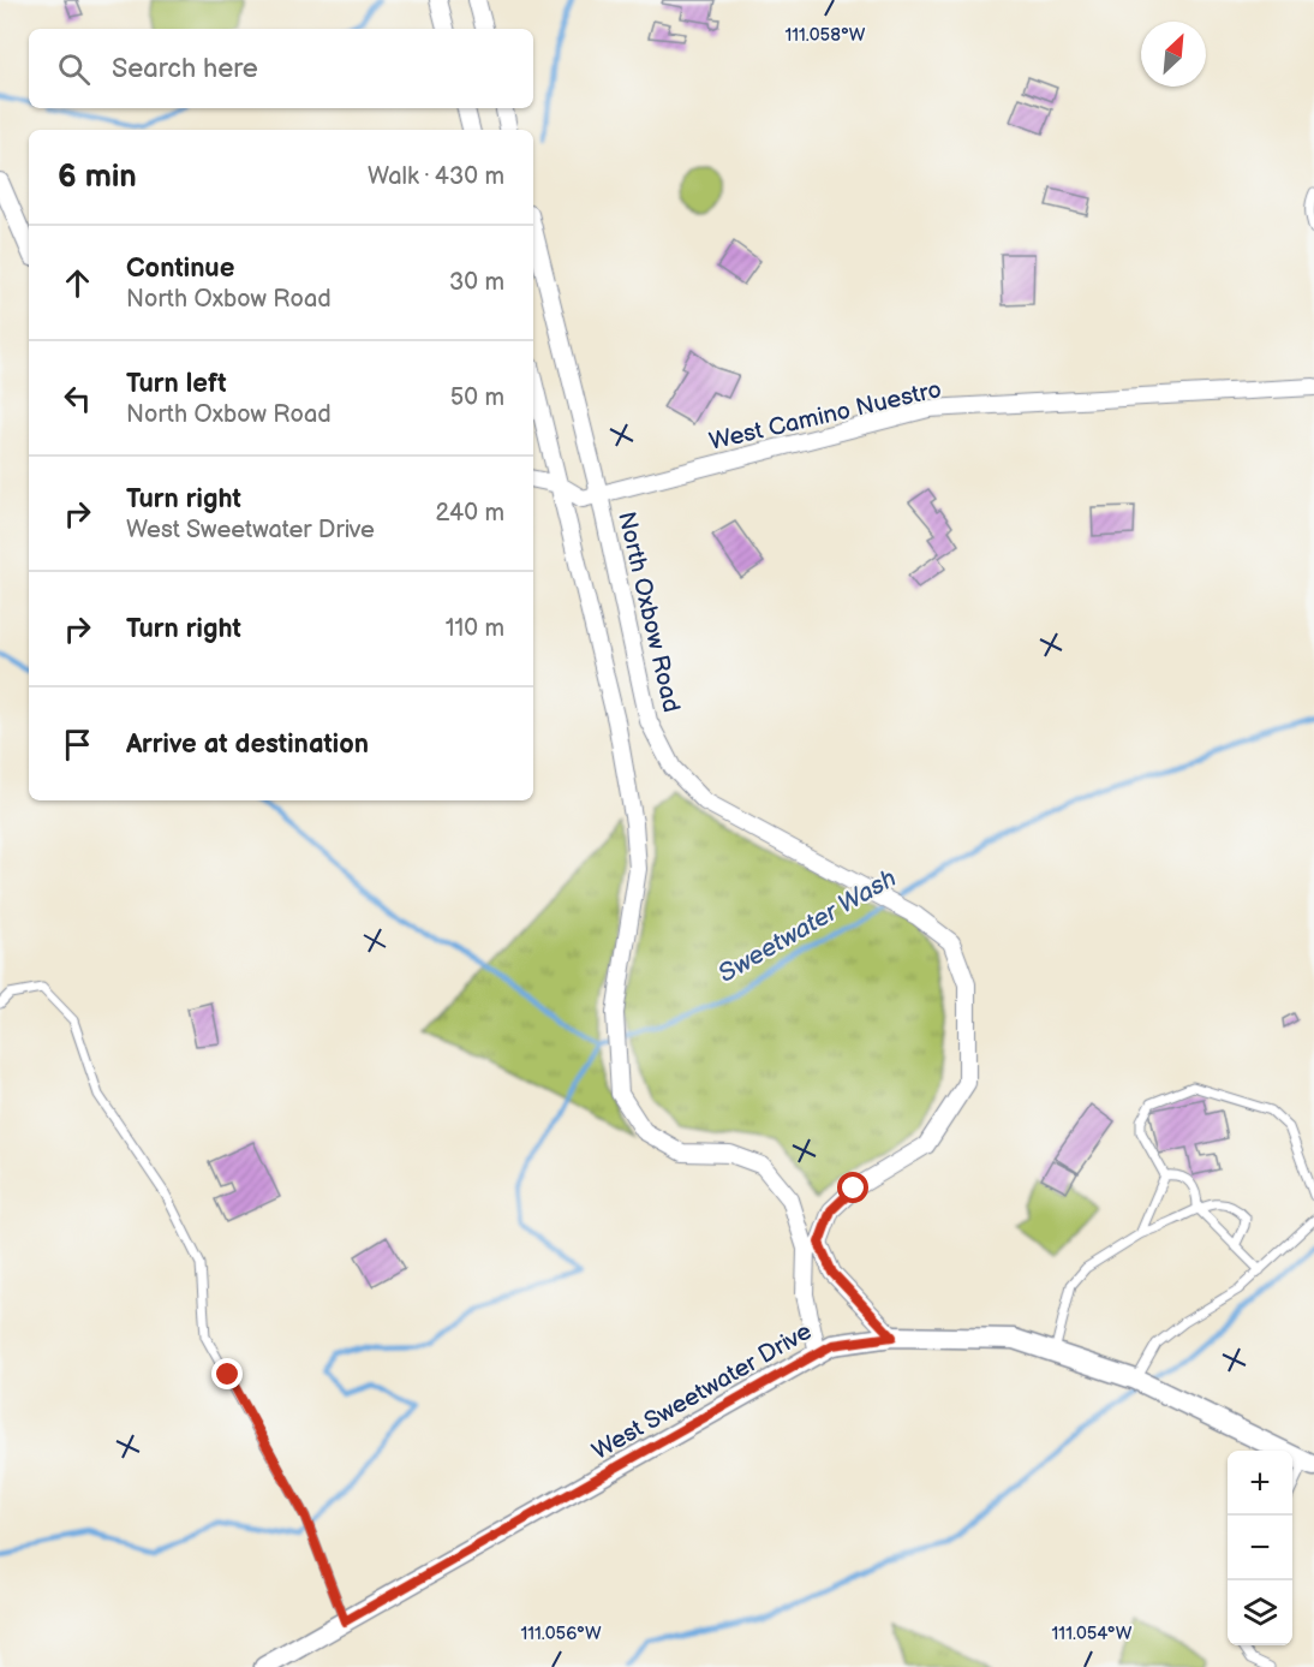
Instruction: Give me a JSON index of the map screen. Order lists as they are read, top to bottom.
{
  "streets": {
    "street": ["West Camino Nuestro", "North Oxbow Road", "West Sweetwater Drive"]
  },
  "crossings": [
    ["West Camino Nuestro", "North Oxbow Road"],
    ["North Oxbow Road", "West Sweetwater Drive"]
  ],
  "water": ["Sweetwater Wash"],
  "north": "top right",
  "page": {
    "search": "Search here",
    "heading": ["6 min", "Walk · 430 m"],
    "list": [
      ["Continue", "North Oxbow Road", "30 m"],
      ["Turn left", "North Oxbow Road", "50 m"],
      ["Turn right", "West Sweetwater Drive", "240 m"],
      ["Turn right", "110 m"],
      "Arrive at destination"
    ],
    "map_buttons": ["+", "−"]
  },
  "coordinates": ["111.058°W", "111.056°W", "111.054°W"]
}
